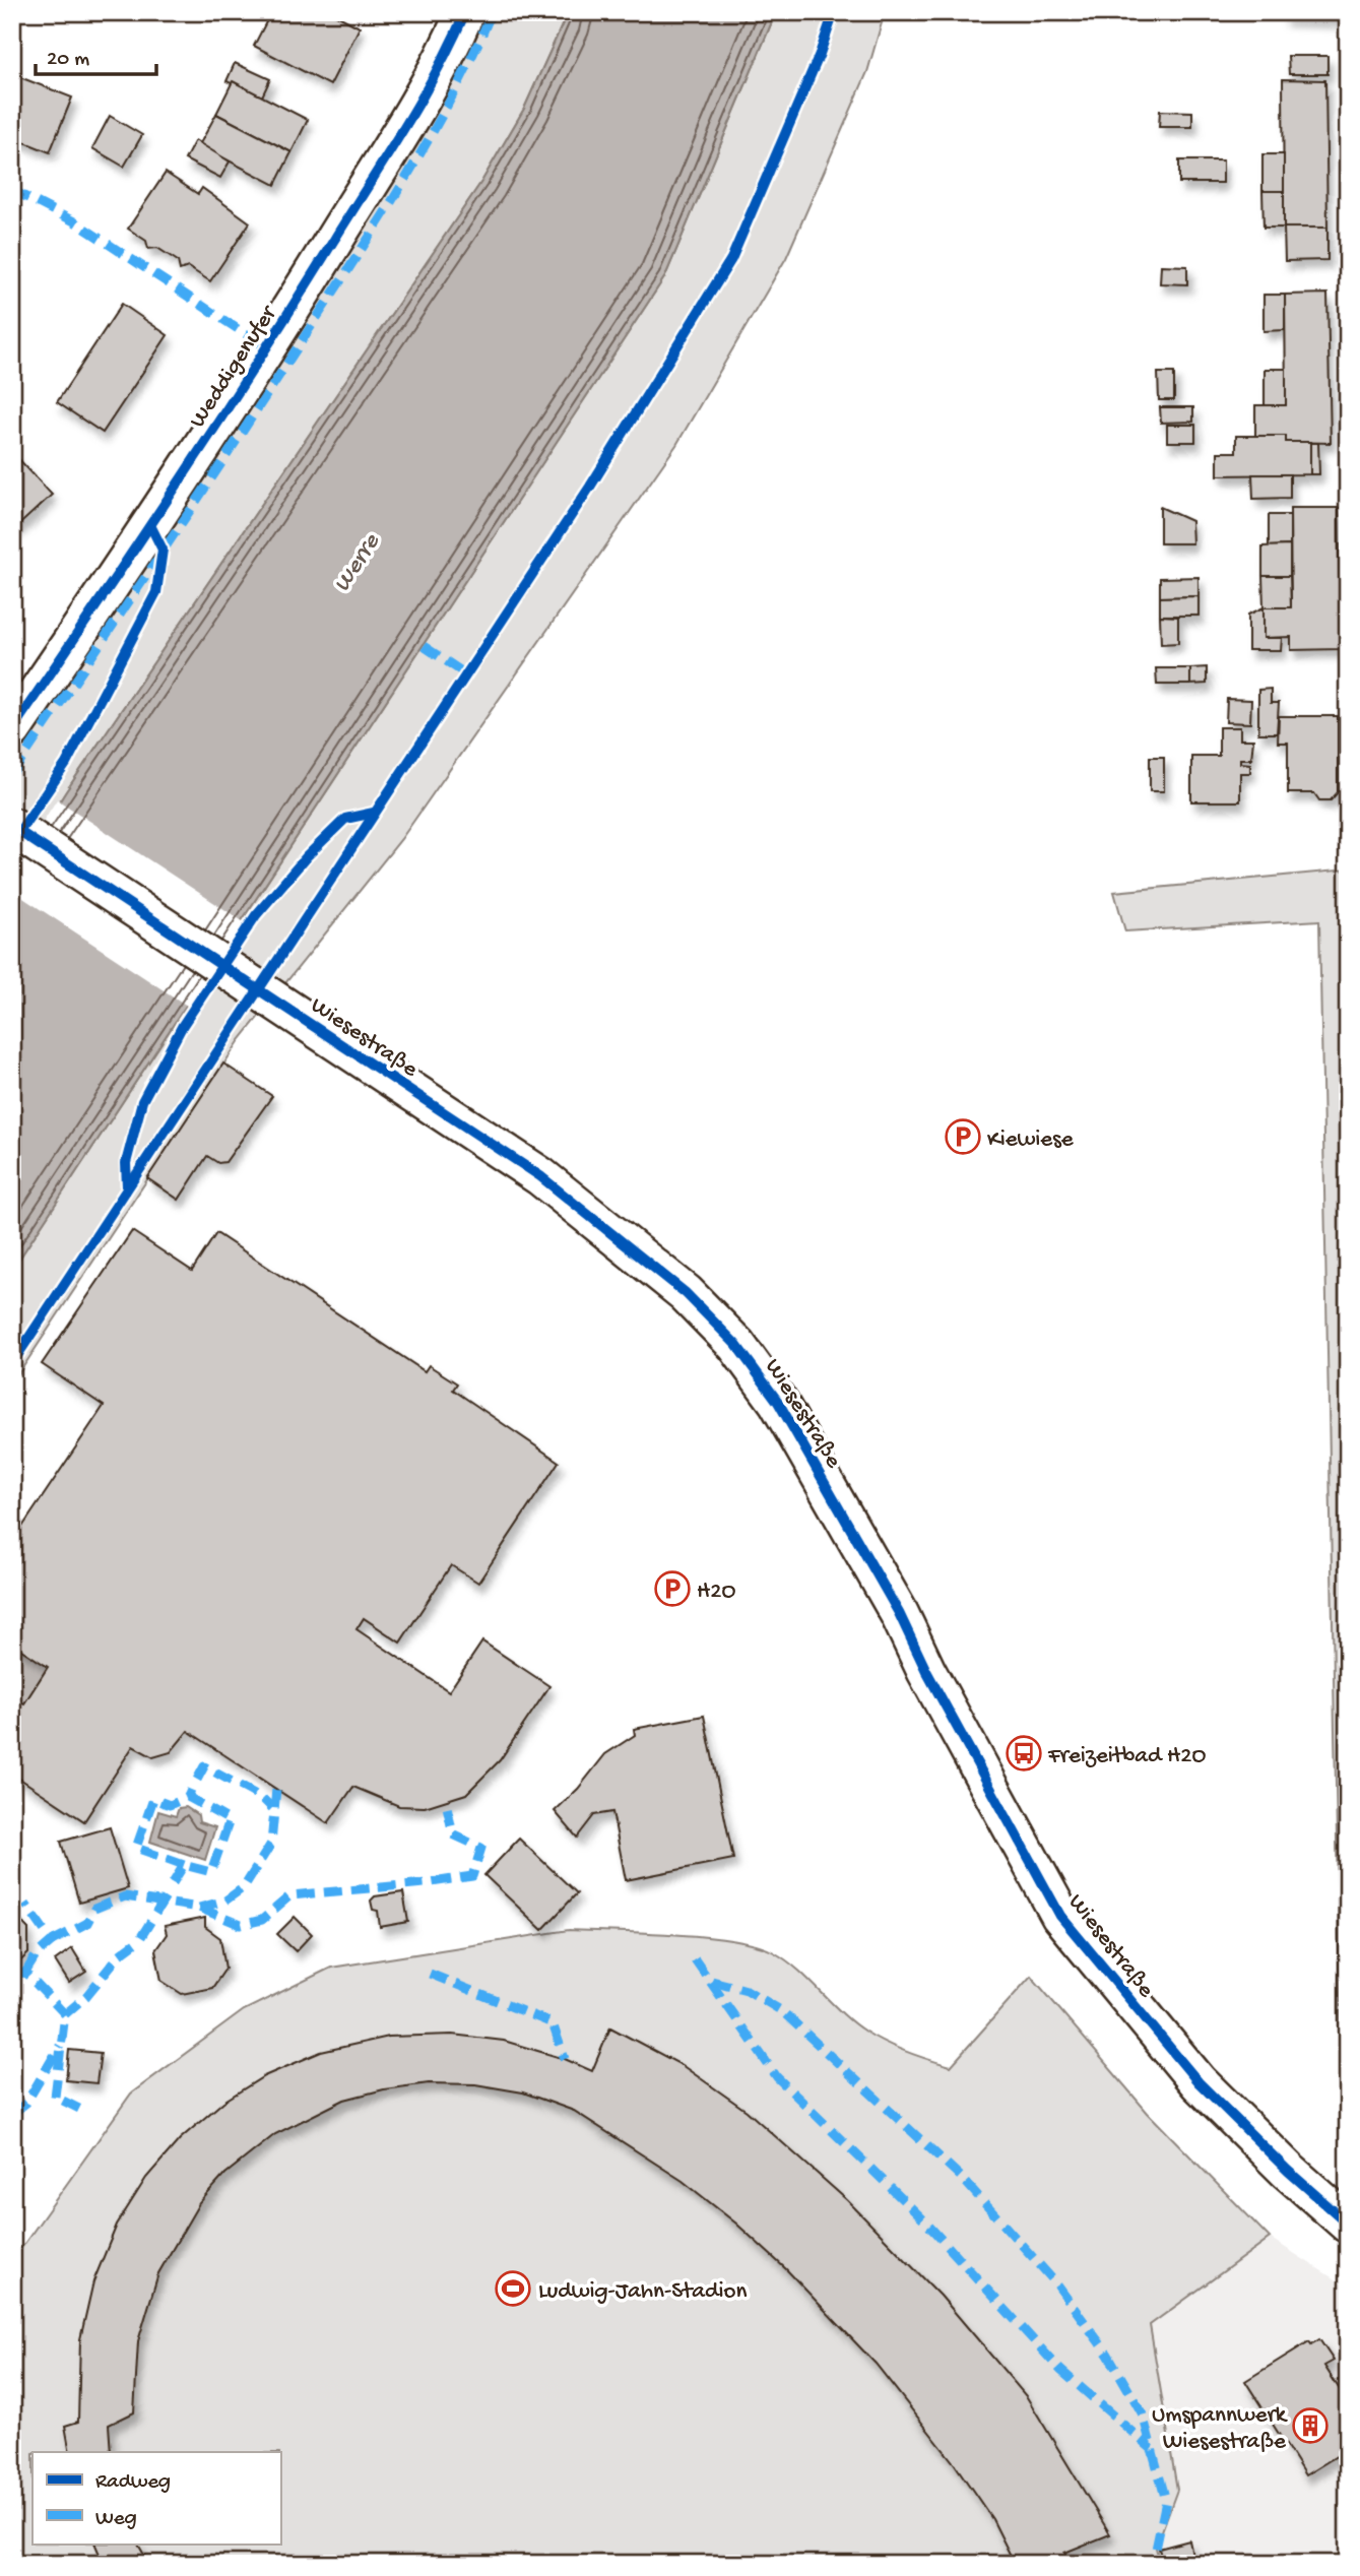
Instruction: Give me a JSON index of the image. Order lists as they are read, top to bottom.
{
  "streets": {
    "street": ["Weddigenufer", "Wiesestraße"]
  },
  "water": ["Werre"],
  "places": {
    "parking": ["Kiewiese", "H2O"],
    "bus stop": ["Freizeitbad H2O"],
    "sports": ["Ludwig-Jahn-Stadion"],
    "building": ["Umspannwerk Wiesestraße"]
  },
  "legend": ["Radweg", "Weg"],
  "scale_bar": "20 m"
}
